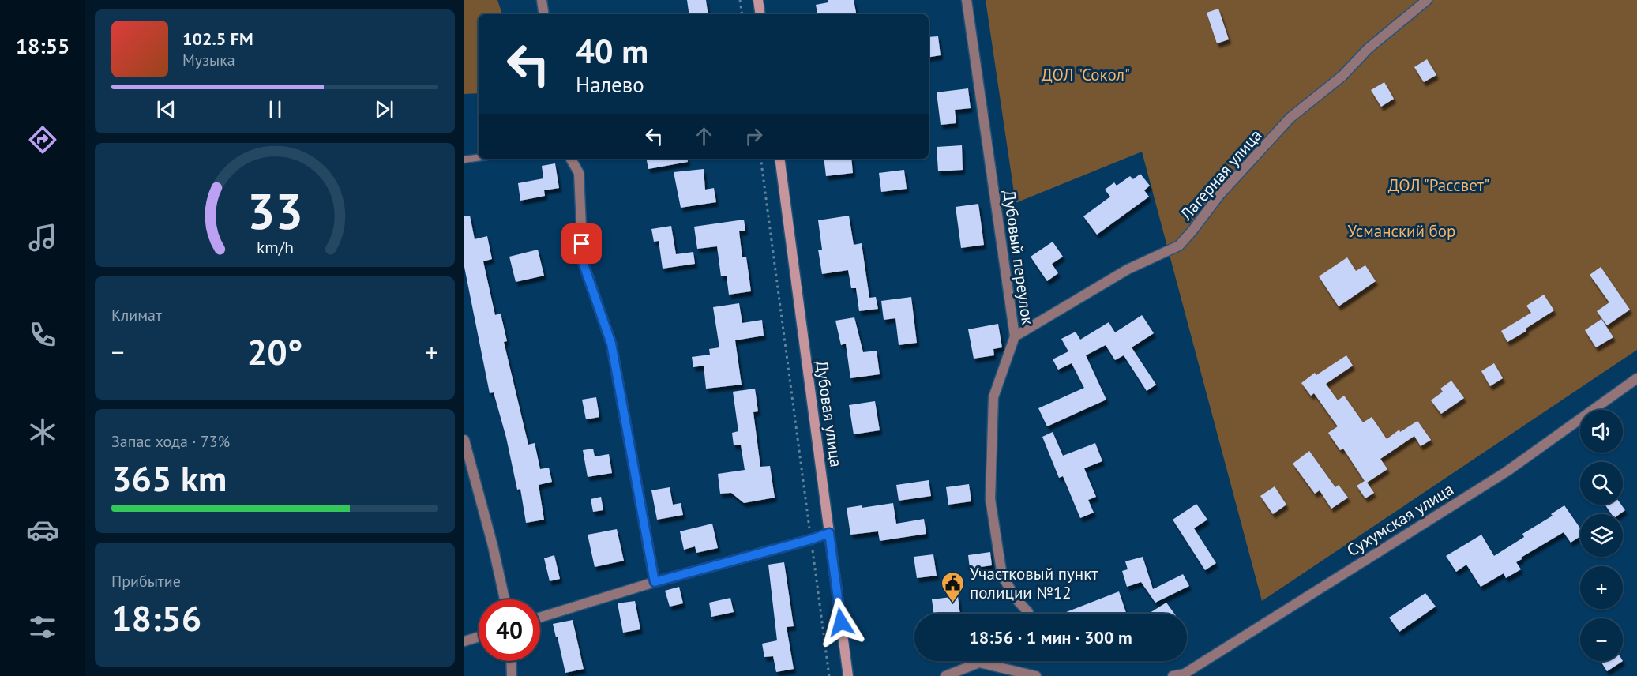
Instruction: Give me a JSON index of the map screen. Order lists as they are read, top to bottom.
{
  "streets": {
    "street": [
      "Лагерная улица",
      "Дубовый переулок",
      "Дубовая улица",
      "Сухумская улица"
    ]
  },
  "crossings": [
    ["Лагерная улица", "Дубовый переулок"]
  ],
  "parks": ["ДОЛ \"Сокол\"", "ДОЛ \"Рассвет\"", "Усманский бор"],
  "places": {
    "public building": ["Участковый пункт полиции №12"]
  },
  "page": {
    "tabs": "18:55",
    "turn": ["40 m", "Налево"],
    "song": ["102.5 FM", "Музыка"],
    "tile": [
      "Климат",
      ["Запас хода · 73%", "365 km"],
      ["Прибытие", "18:56"]
    ],
    "heat": ["−", "20°", "+"],
    "map_buttons": ["+", "−"],
    "limit": "40",
    "trip": "18:56 · 1 мин · 300 m",
    "gauge": ["33", "km/h"]
  }
}
